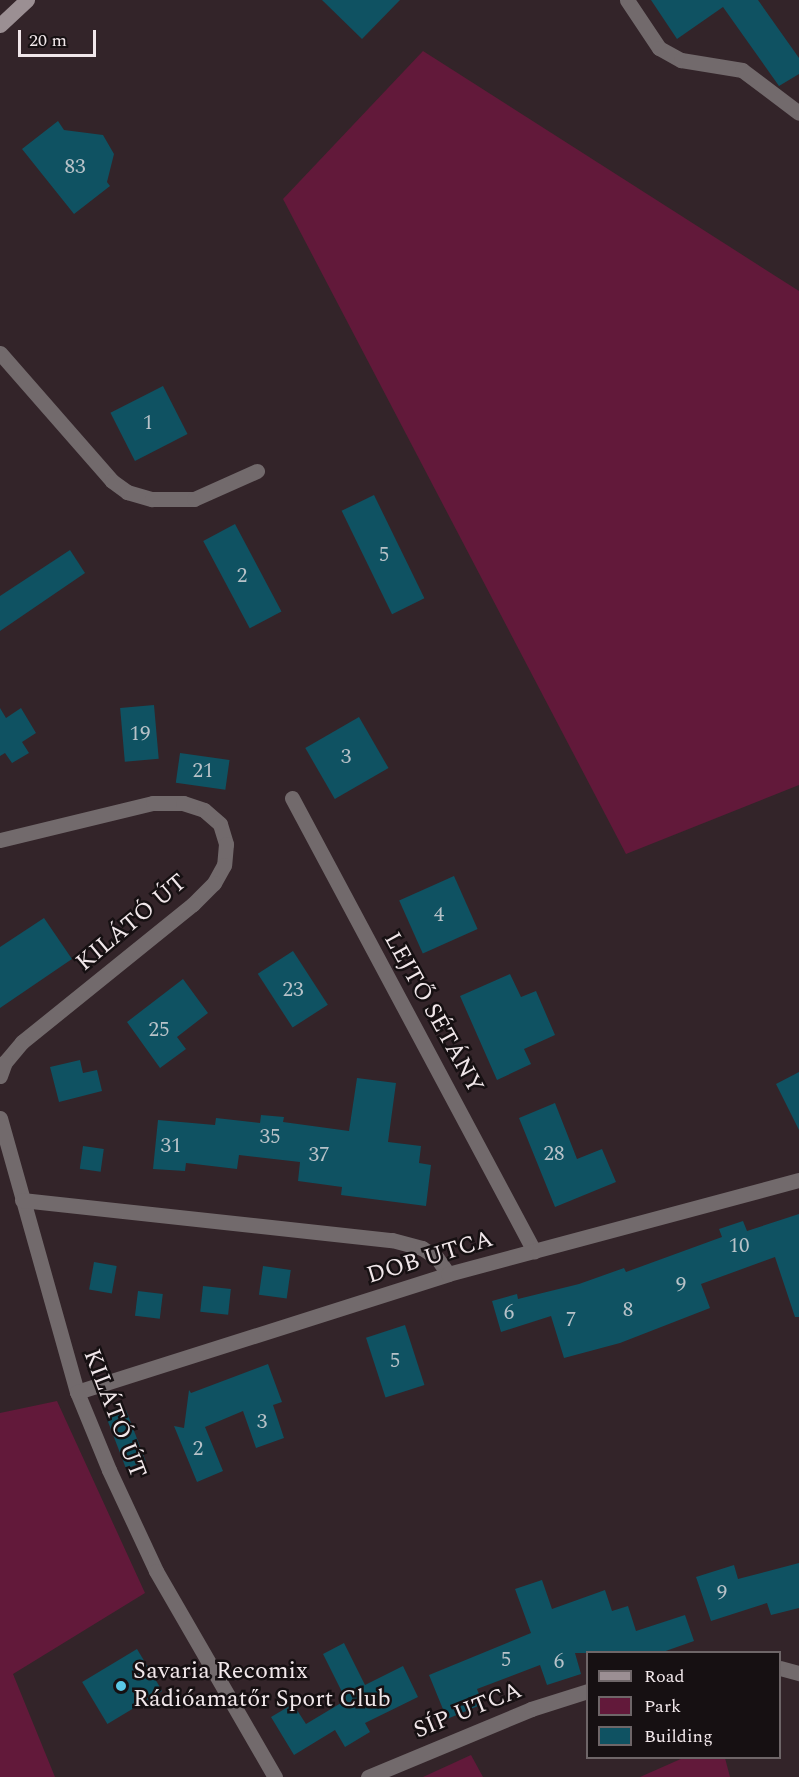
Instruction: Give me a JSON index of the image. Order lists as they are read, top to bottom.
{
  "streets": {
    "street": [
      "KILÁTÓ ÚT",
      "LEJTŐ SÉTÁNY",
      "DOB UTCA",
      "SÍP UTCA"
    ]
  },
  "crossings": [
    ["KILÁTÓ ÚT", "DOB UTCA"],
    ["LEJTŐ SÉTÁNY", "DOB UTCA"]
  ],
  "places": ["Savaria Recomix Rádióamatőr Sport Club"],
  "house_numbers": [
    "83",
    "1",
    "5",
    "2",
    "19",
    "3",
    "21",
    "4",
    "23",
    "25",
    "35",
    "31",
    "28",
    "37",
    "10",
    "9",
    "8",
    "6",
    "7",
    "5",
    "3",
    "2",
    "9",
    "5",
    "6"
  ],
  "legend": ["Road", "Park", "Building"],
  "scale_bar": "20 m"
}
